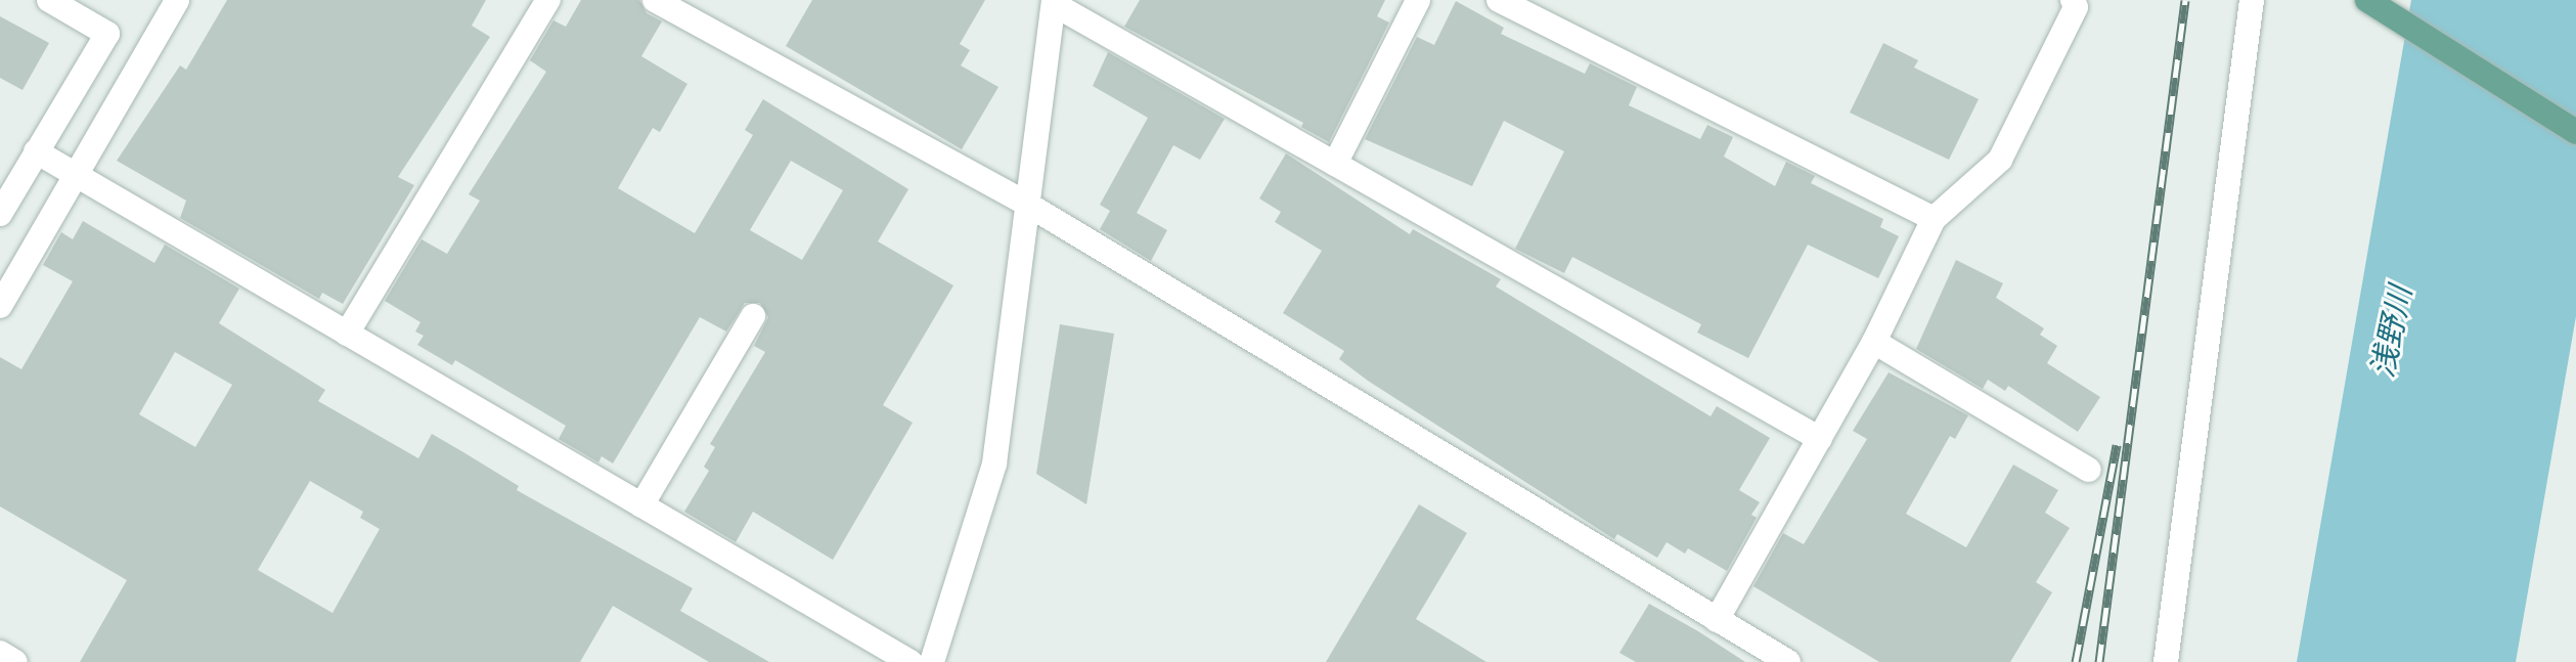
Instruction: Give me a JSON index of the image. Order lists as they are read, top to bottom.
{
  "water": ["浅野川"]
}
